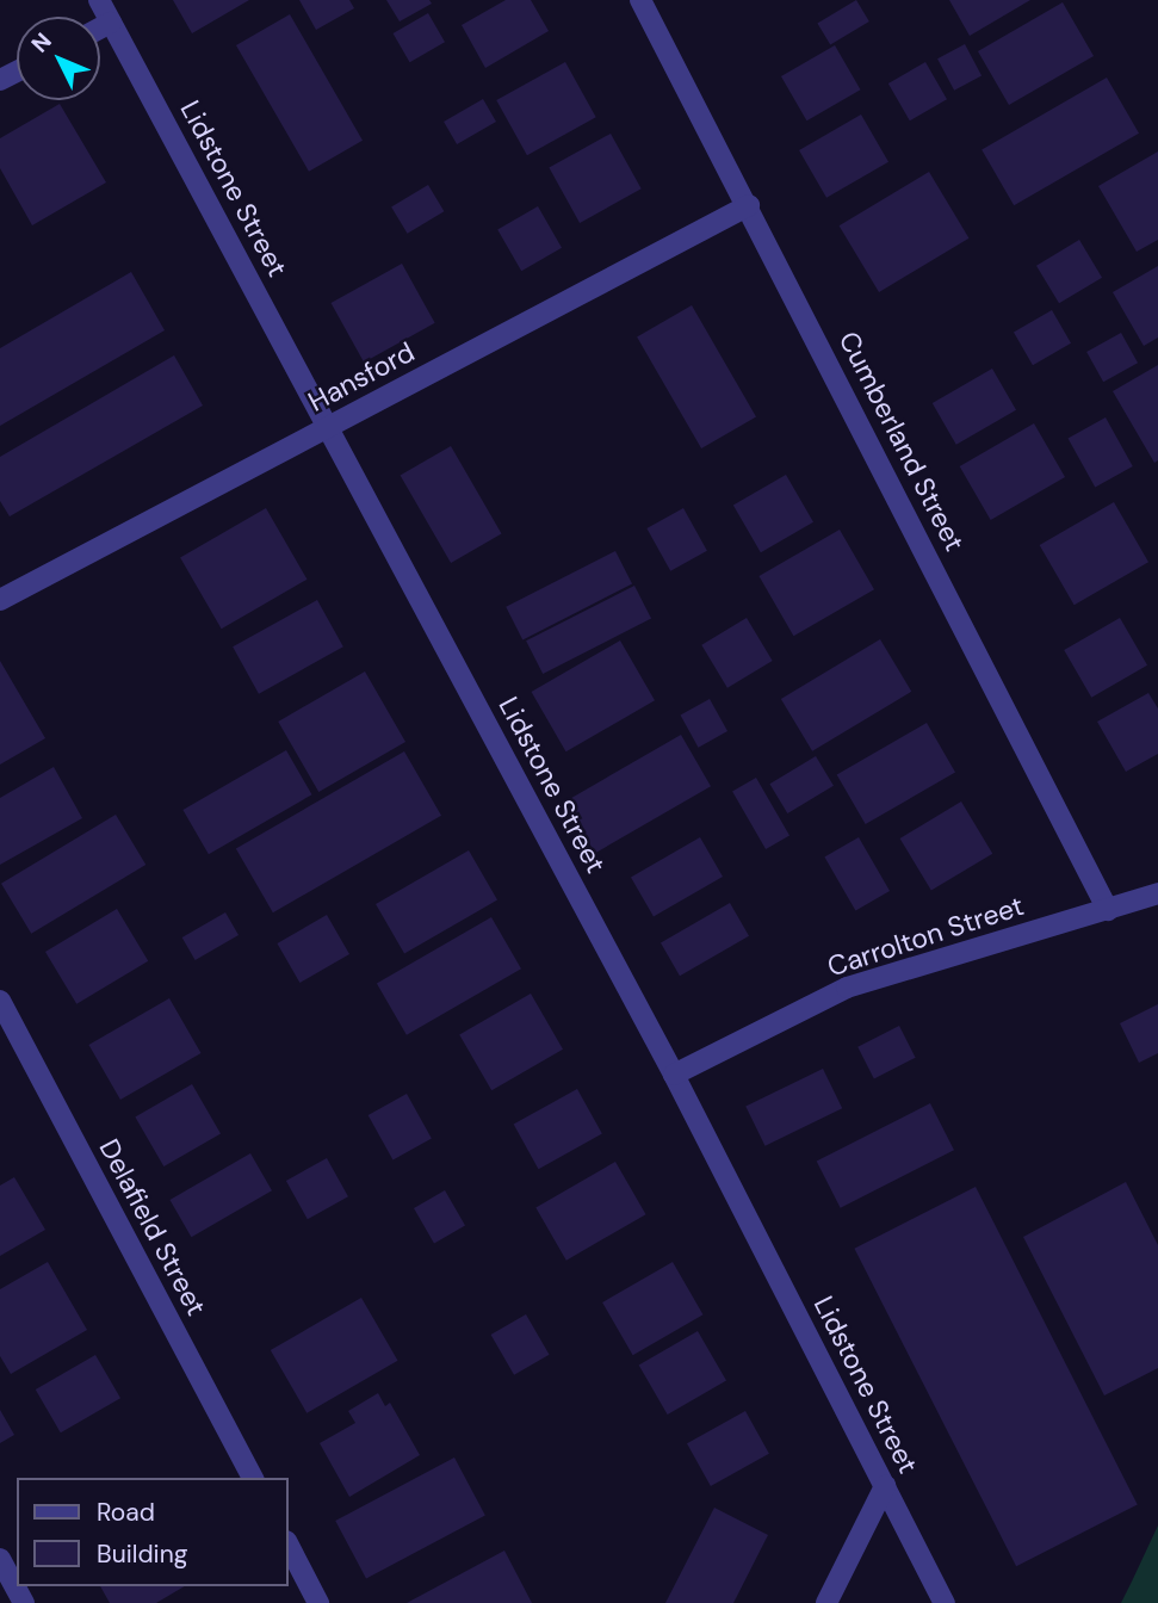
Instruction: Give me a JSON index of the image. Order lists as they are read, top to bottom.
{
  "streets": {
    "street": [
      "Lidstone Street",
      "Hansford",
      "Cumberland Street",
      "Carrolton Street",
      "Delafield Street"
    ]
  },
  "crossings": [
    ["Lidstone Street", "Hansford"],
    ["Lidstone Street", "Carrolton Street"],
    ["Hansford", "Cumberland Street"],
    ["Cumberland Street", "Carrolton Street"]
  ],
  "legend": ["Road", "Building"],
  "north": "top left"
}
